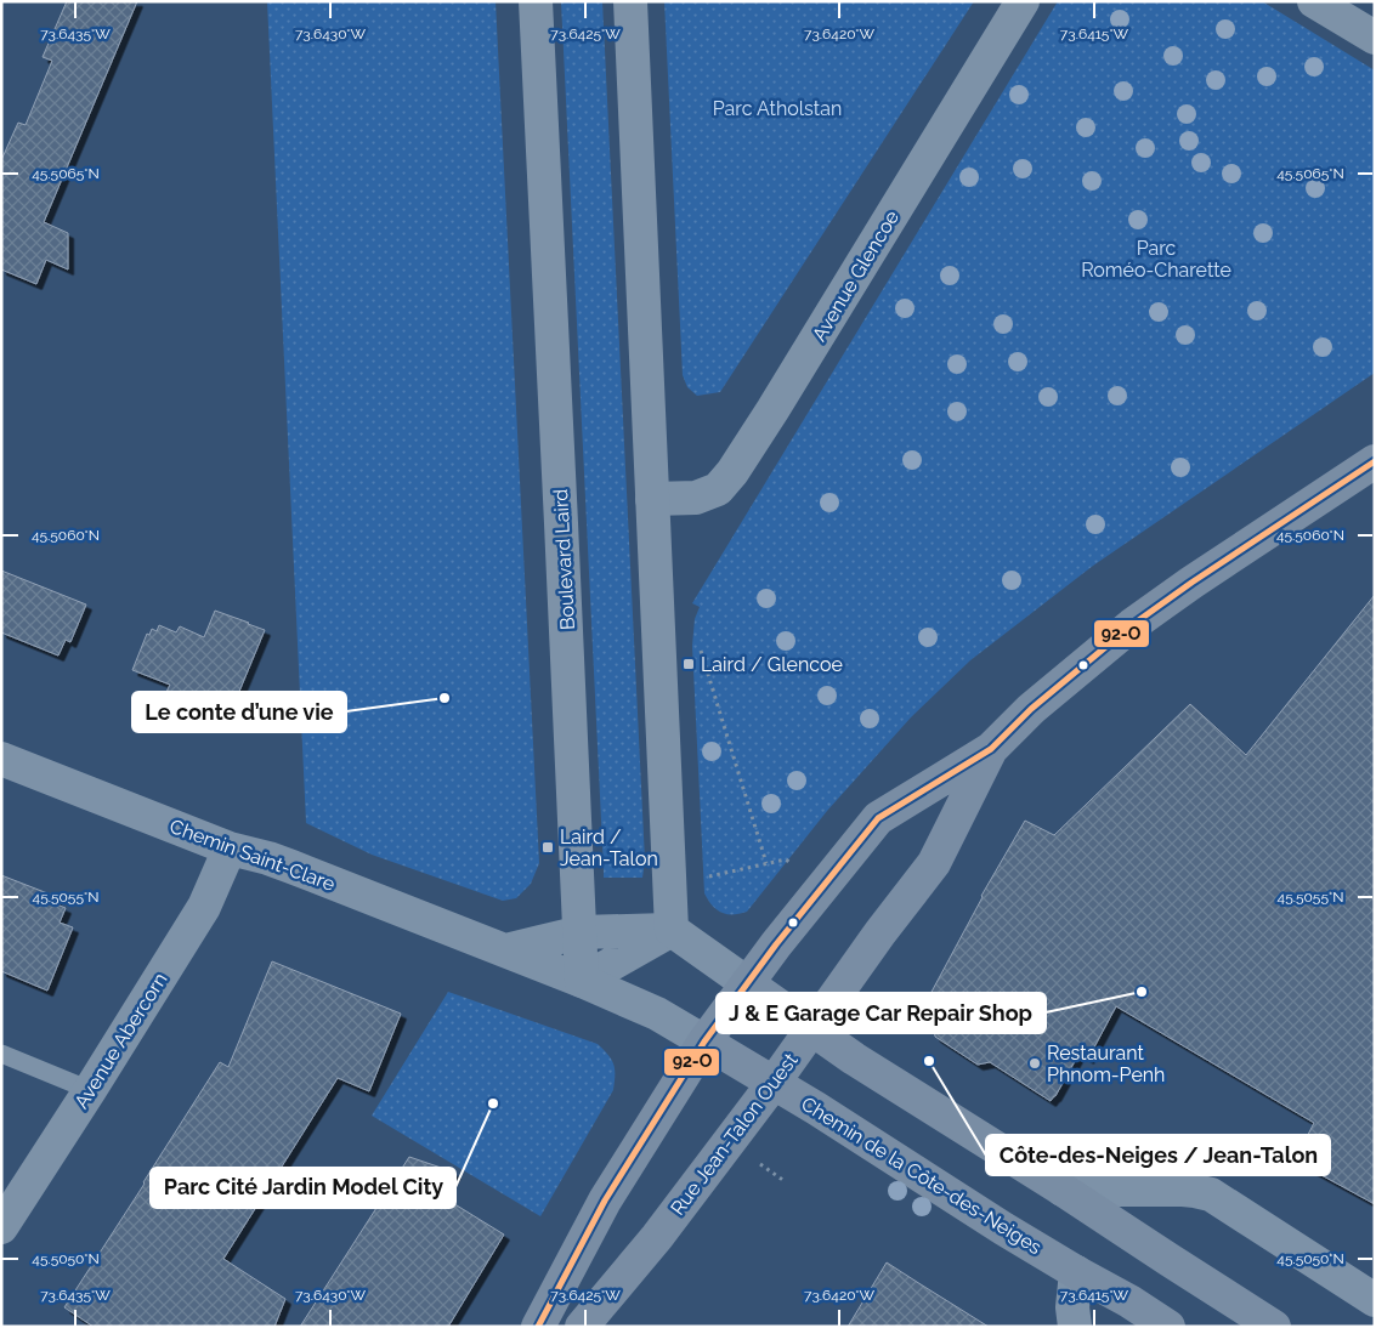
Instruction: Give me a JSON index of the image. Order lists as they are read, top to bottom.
{
  "streets": {
    "main road": ["Rue Jean-Talon Ouest", "Chemin de la Côte-des-Neiges"],
    "street": [
      "Avenue Glencoe",
      "Boulevard Laird",
      "Chemin Saint-Clare",
      "Avenue Abercorn"
    ]
  },
  "crossings": [
    ["Boulevard Laird", "Chemin Saint-Clare"],
    ["Chemin Saint-Clare", "Avenue Abercorn"],
    ["Rue Jean-Talon Ouest", "Chemin de la Côte-des-Neiges"]
  ],
  "parks": ["Parc Atholstan", "Parc Roméo-Charette"],
  "places": {
    "transit": ["Laird / Glencoe", "Laird / Jean-Talon"],
    "other": [
      "Le conte d’une vie",
      "J & E Garage Car Repair Shop",
      "Côte-des-Neiges / Jean-Talon",
      "Restaurant Phnom-Penh",
      "Parc Cité Jardin Model City"
    ]
  },
  "lines": ["transit line 92-O"],
  "coordinates": [
    "73.6435°W",
    "73.6430°W",
    "73.6425°W",
    "73.6420°W",
    "73.6415°W",
    "45.5065°N",
    "45.5060°N",
    "45.5055°N",
    "45.5050°N"
  ]
}
